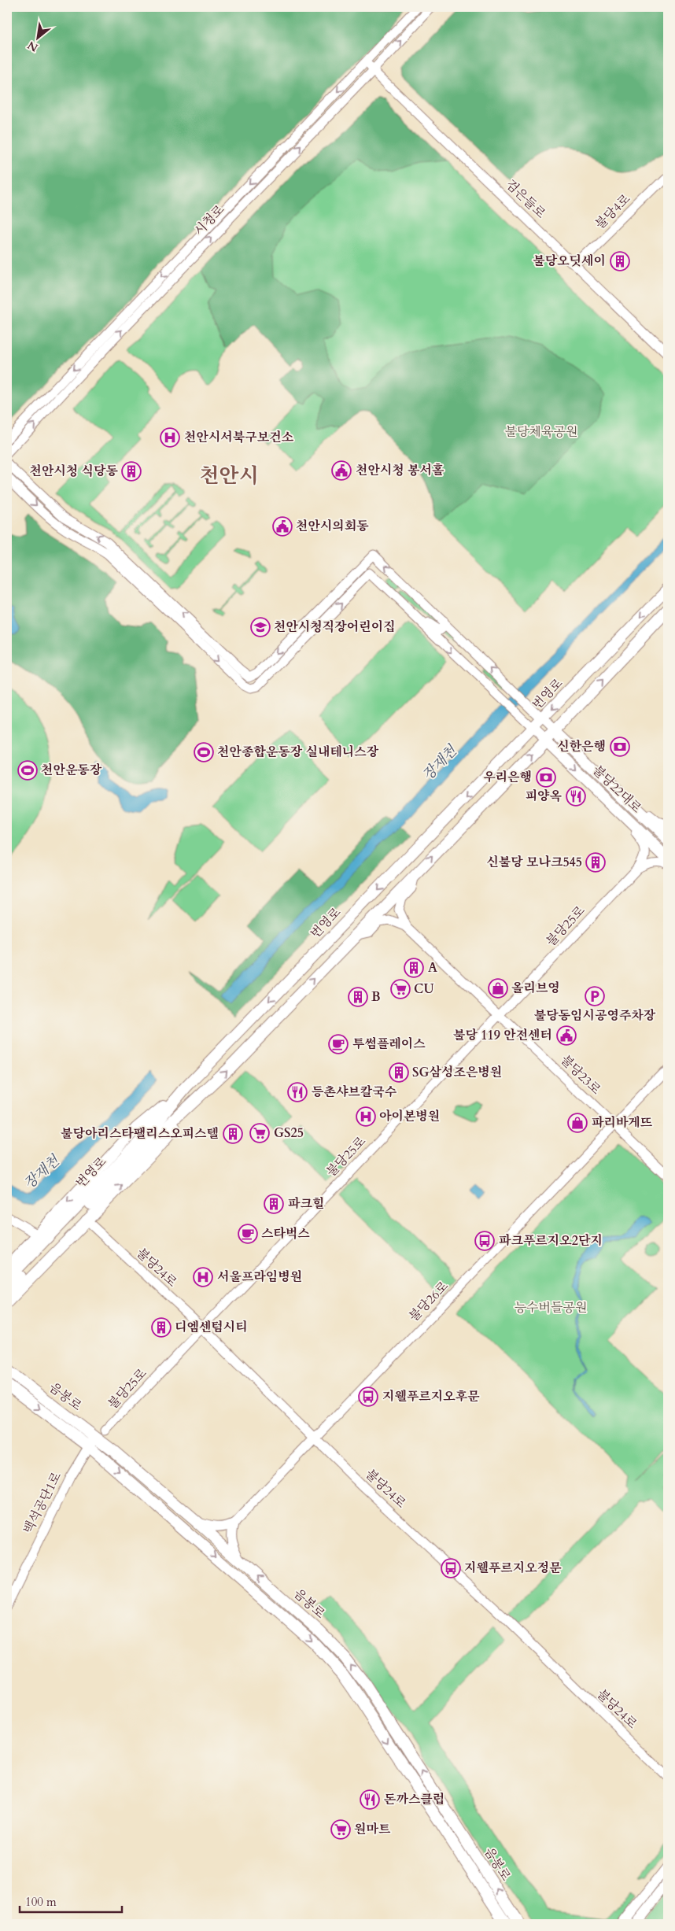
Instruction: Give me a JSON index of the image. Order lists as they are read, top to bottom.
{
  "streets": {
    "main road": ["번영로", "불당22대로", "음봉로"],
    "street": [
      "검은들로",
      "불당4로",
      "시청로",
      "불당25로",
      "불당23로",
      "불당24로",
      "불당26로",
      "백석공단1로"
    ]
  },
  "crossings": [
    ["검은들로", "불당4로"],
    ["검은들로", "시청로"],
    ["번영로", "불당22대로"],
    ["불당25로", "불당23로"],
    ["불당25로", "불당24로"],
    ["불당23로", "불당26로"],
    ["불당24로", "불당26로"],
    ["음봉로", "백석공단1로"]
  ],
  "districts": ["천안시"],
  "water": ["장재천"],
  "parks": ["불당체육공원", "능수버들공원"],
  "places": {
    "building": [
      "불당오딧세이",
      "천안시청 식당동",
      "신불당 모나크545",
      "A",
      "B",
      "SG삼성조은병원",
      "불당아리스타팰리스오피스텔",
      "파크힐",
      "디엠센텀시티"
    ],
    "hospital": ["천안시서북구보건소", "아이본병원", "서울프라임병원"],
    "public building": ["천안시청 봉서홀", "천안시의회동", "불당 119 안전센터"],
    "school or university": ["천안시청직장어린이집"],
    "bank": ["신한은행", "우리은행"],
    "sports": ["천안종합운동장 실내테니스장", "천안운동장"],
    "restaurant": ["피양옥", "등촌샤브칼국수", "돈까스클럽"],
    "shop": ["올리브영", "파리바게뜨"],
    "supermarket": ["CU", "GS25", "원마트"],
    "parking": ["불당동임시공영주차장"],
    "cafe": ["투썸플레이스", "스타벅스"],
    "bus stop": ["파크푸르지오2단지", "지웰푸르지오후문", "지웰푸르지오정문"]
  },
  "scale_bar": "100 m",
  "north": "bottom left"
}
